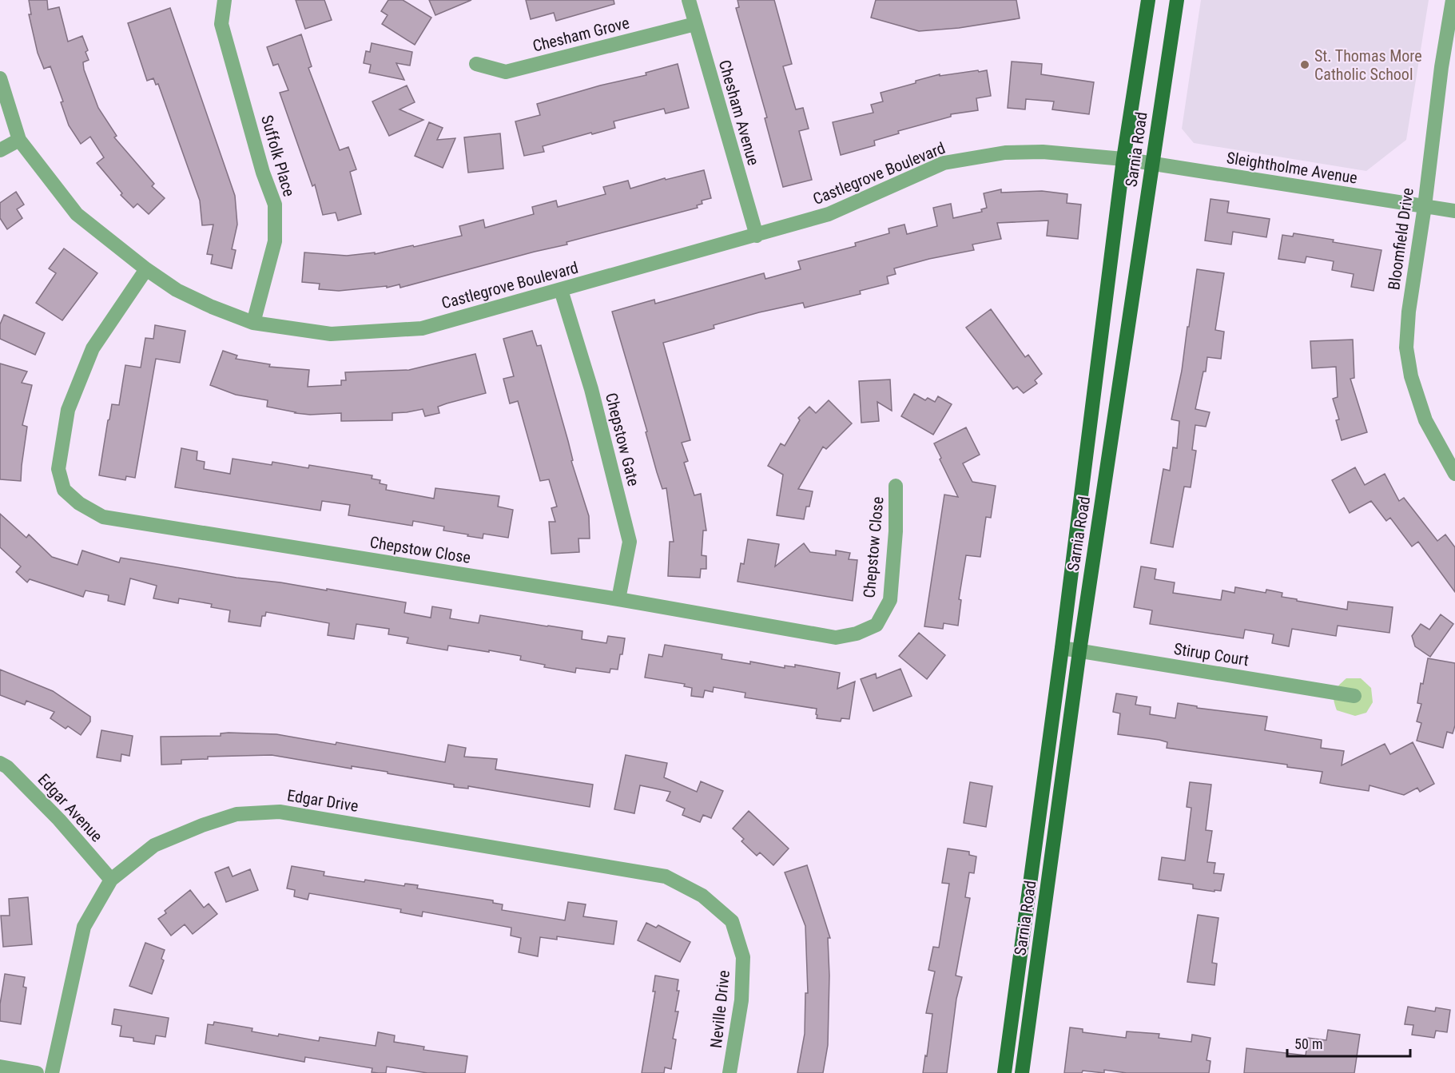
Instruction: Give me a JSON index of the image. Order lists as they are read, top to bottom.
{
  "streets": {
    "main road": ["Sarnia Road"],
    "street": [
      "Chesham Grove",
      "Chesham Avenue",
      "Suffolk Place",
      "Sleightholme Avenue",
      "Castlegrove Boulevard",
      "Bloomfield Drive",
      "Chepstow Gate",
      "Chepstow Close",
      "Stirup Court",
      "Edgar Drive",
      "Edgar Avenue",
      "Neville Drive"
    ]
  },
  "crossings": [
    ["Chesham Grove", "Chesham Avenue"],
    ["Chesham Avenue", "Castlegrove Boulevard"],
    ["Sarnia Road", "Sleightholme Avenue"],
    ["Sarnia Road", "Castlegrove Boulevard"],
    ["Sarnia Road", "Stirup Court"],
    ["Suffolk Place", "Castlegrove Boulevard"],
    ["Sleightholme Avenue", "Castlegrove Boulevard"],
    ["Sleightholme Avenue", "Bloomfield Drive"],
    ["Castlegrove Boulevard", "Chepstow Gate"],
    ["Castlegrove Boulevard", "Chepstow Close"],
    ["Chepstow Gate", "Chepstow Close"],
    ["Edgar Drive", "Edgar Avenue"],
    ["Edgar Drive", "Neville Drive"]
  ],
  "places": ["St. Thomas More Catholic School"],
  "scale_bar": "50 m"
}
